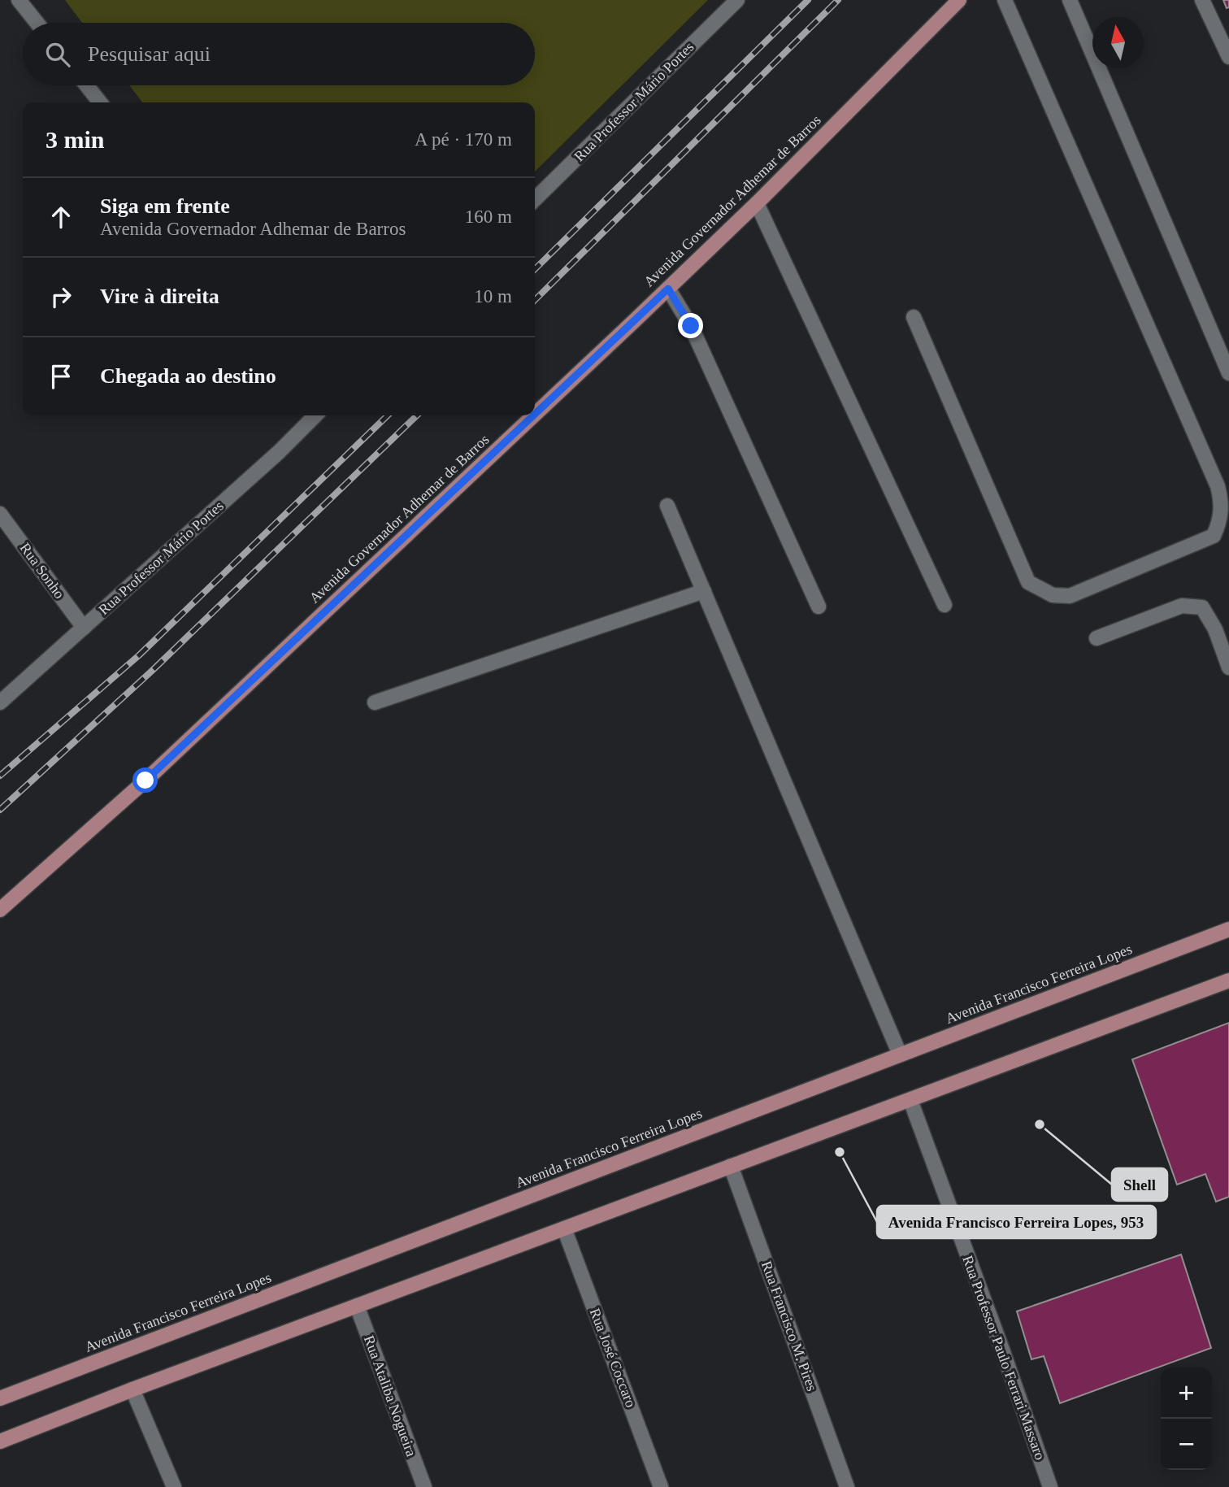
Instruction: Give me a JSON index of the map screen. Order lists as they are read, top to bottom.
{
  "streets": {
    "main road": ["Avenida Governador Adhemar de Barros", "Avenida Francisco Ferreira Lopes"],
    "street": [
      "Rua Professor Mário Portes",
      "Rua Sonho",
      "Rua Francisco M. Pires",
      "Rua José Coccaro",
      "Rua Professor Paulo Ferrari Massaro",
      "Rua Ataliba Nogueira"
    ]
  },
  "crossings": [
    ["Rua Professor Mário Portes", "Rua Sonho"]
  ],
  "places": ["Shell", "Avenida Francisco Ferreira Lopes, 953"],
  "north": "top",
  "page": {
    "search": "Pesquisar aqui",
    "heading": ["3 min", "A pé · 170 m"],
    "list": [
      ["Siga em frente", "Avenida Governador Adhemar de Barros", "160 m"],
      ["Vire à direita", "10 m"],
      "Chegada ao destino"
    ],
    "map_buttons": ["+", "−"]
  }
}
